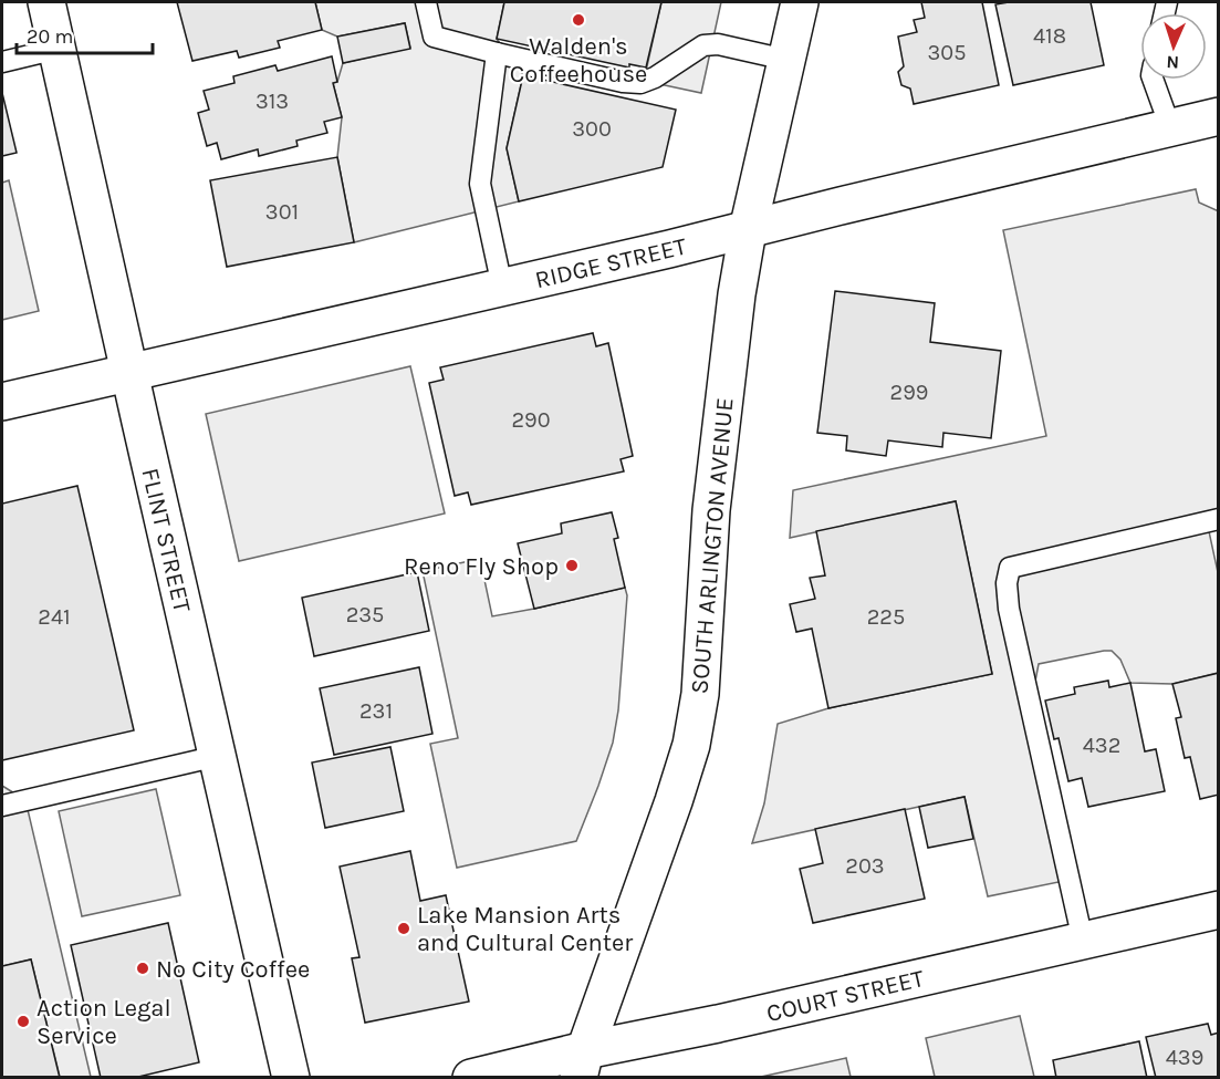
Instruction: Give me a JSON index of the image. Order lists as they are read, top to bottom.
{
  "streets": {
    "street": [
      "RIDGE STREET",
      "FLINT STREET",
      "SOUTH ARLINGTON AVENUE",
      "COURT STREET"
    ]
  },
  "crossings": [
    ["RIDGE STREET", "FLINT STREET"],
    ["RIDGE STREET", "SOUTH ARLINGTON AVENUE"],
    ["SOUTH ARLINGTON AVENUE", "COURT STREET"]
  ],
  "places": [
    "Walden's Coffeehouse",
    "Reno Fly Shop",
    "Lake Mansion Arts and Cultural Center",
    "No City Coffee",
    "Action Legal Service"
  ],
  "house_numbers": [
    "418",
    "305",
    "313",
    "300",
    "301",
    "299",
    "290",
    "235",
    "241",
    "225",
    "231",
    "432",
    "203",
    "439"
  ],
  "scale_bar": "20 m",
  "north": "bottom"
}
